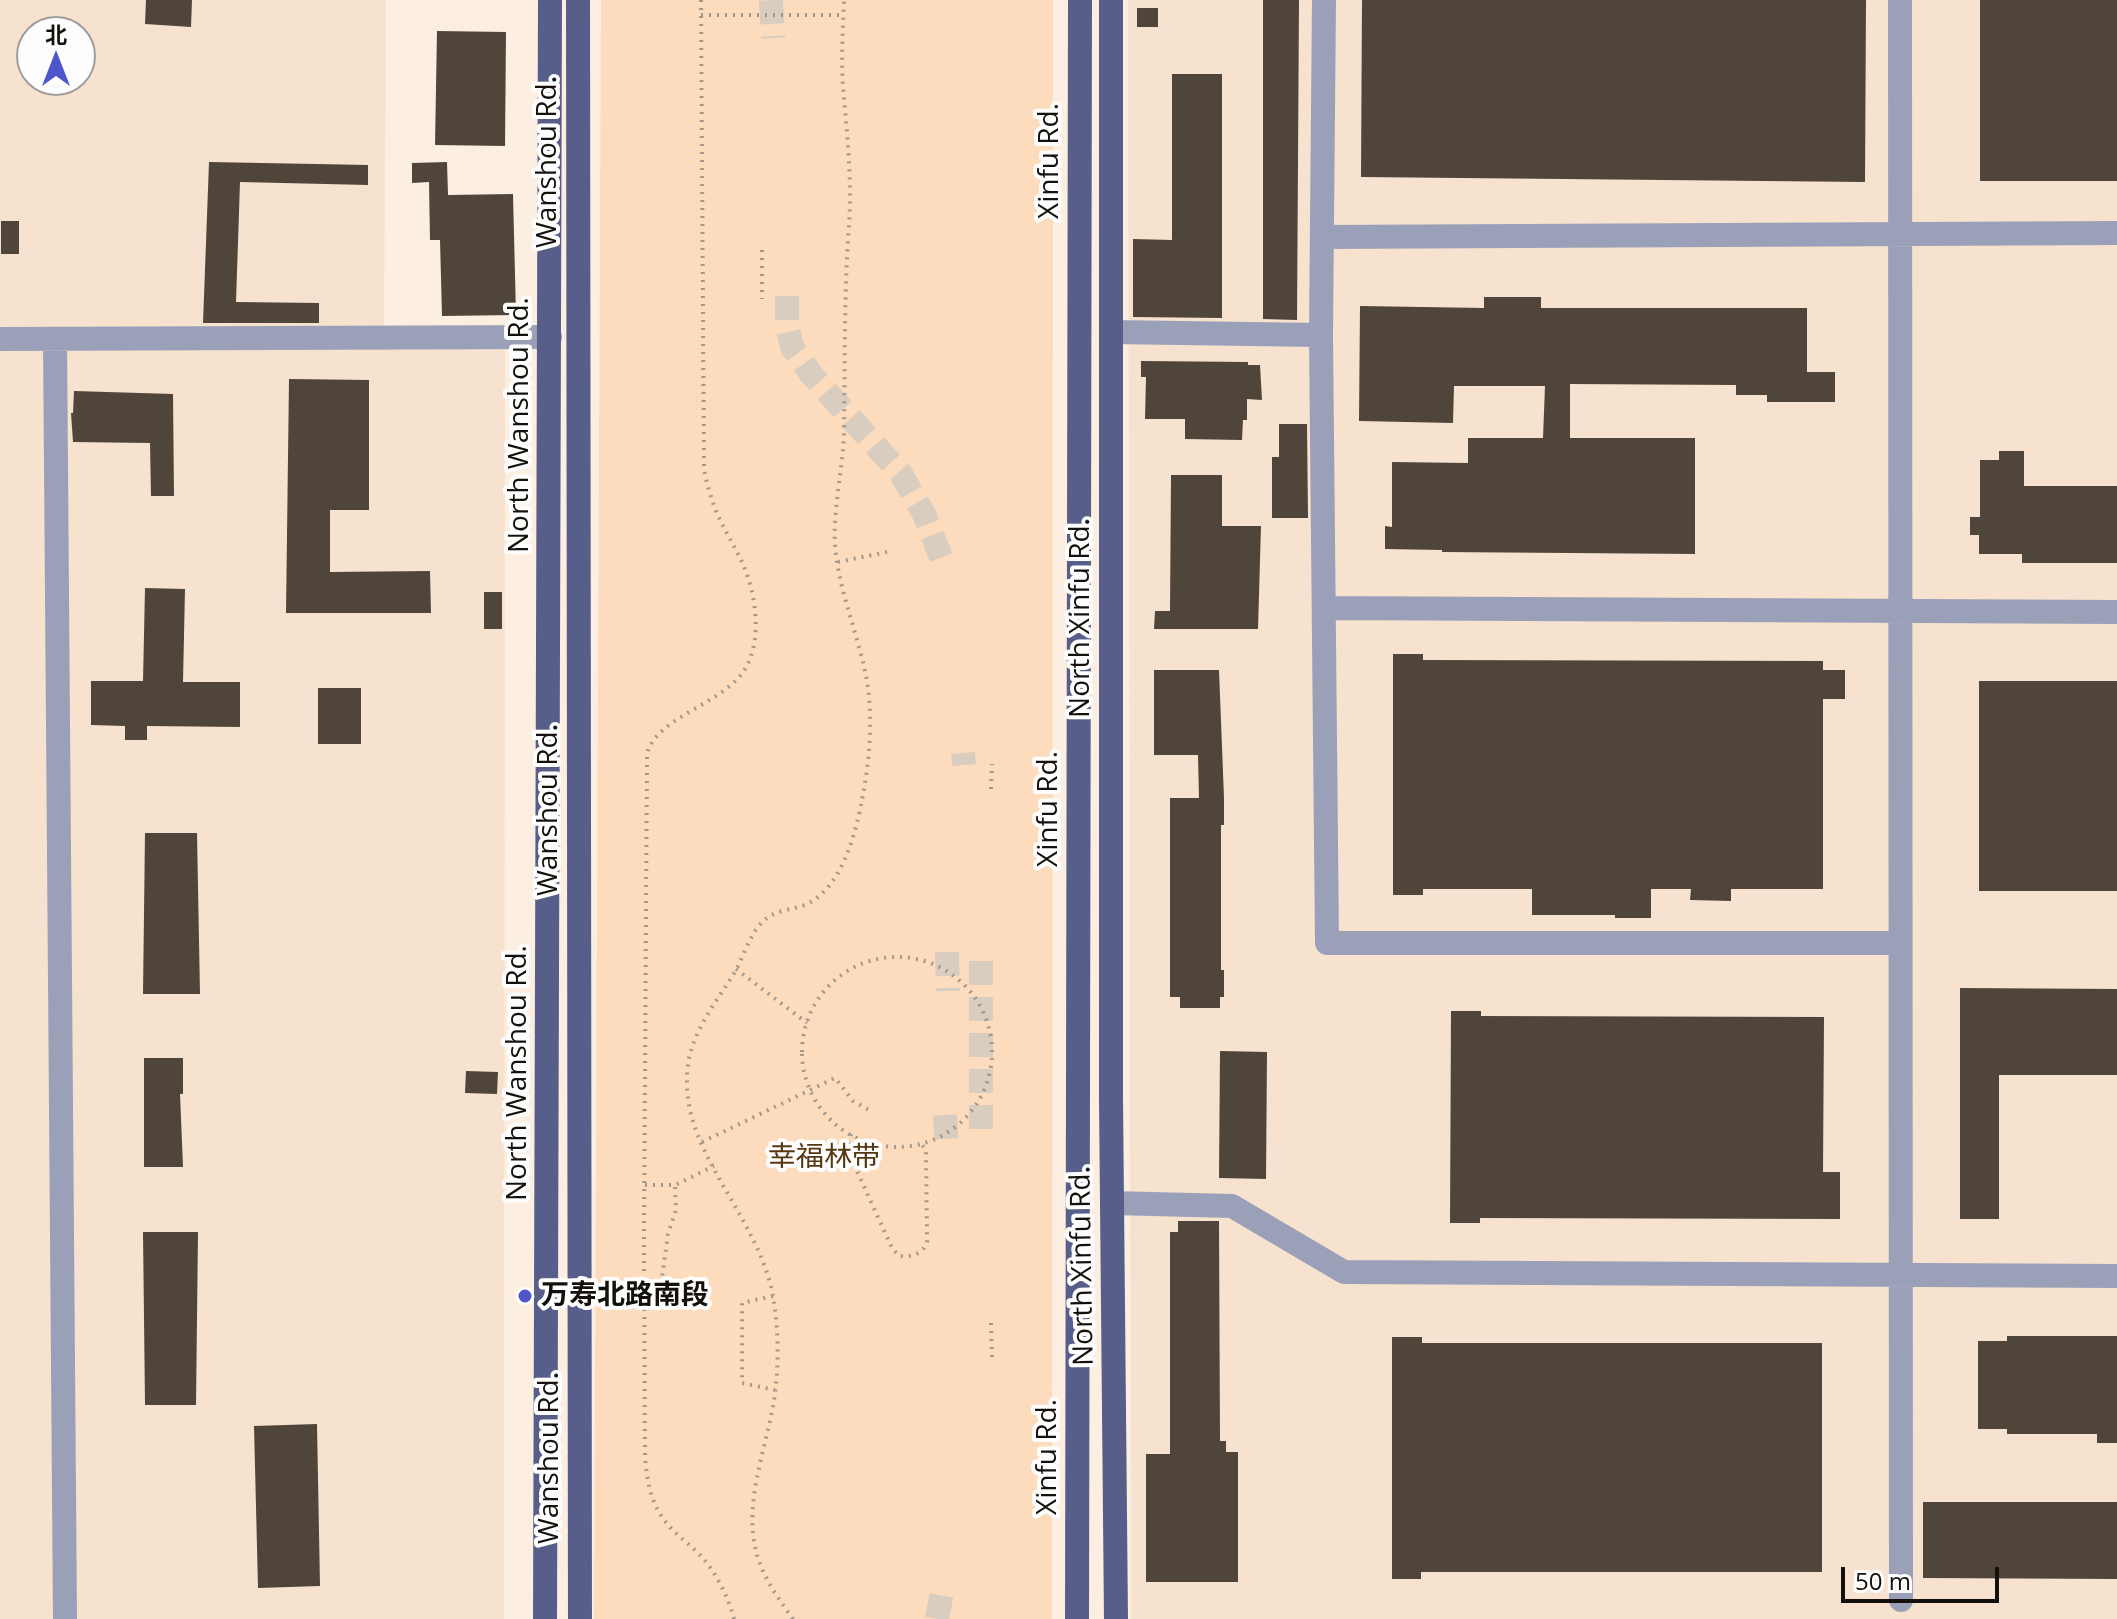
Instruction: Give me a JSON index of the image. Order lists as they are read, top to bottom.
{
  "streets": {
    "main road": [
      "Xinfu Rd.",
      "Wanshou Rd.",
      "North Wanshou Rd.",
      "North Xinfu Rd."
    ]
  },
  "parks": ["幸福林带"],
  "places": ["万寿北路南段"],
  "scale_bar": "50 m",
  "north": "top"
}
